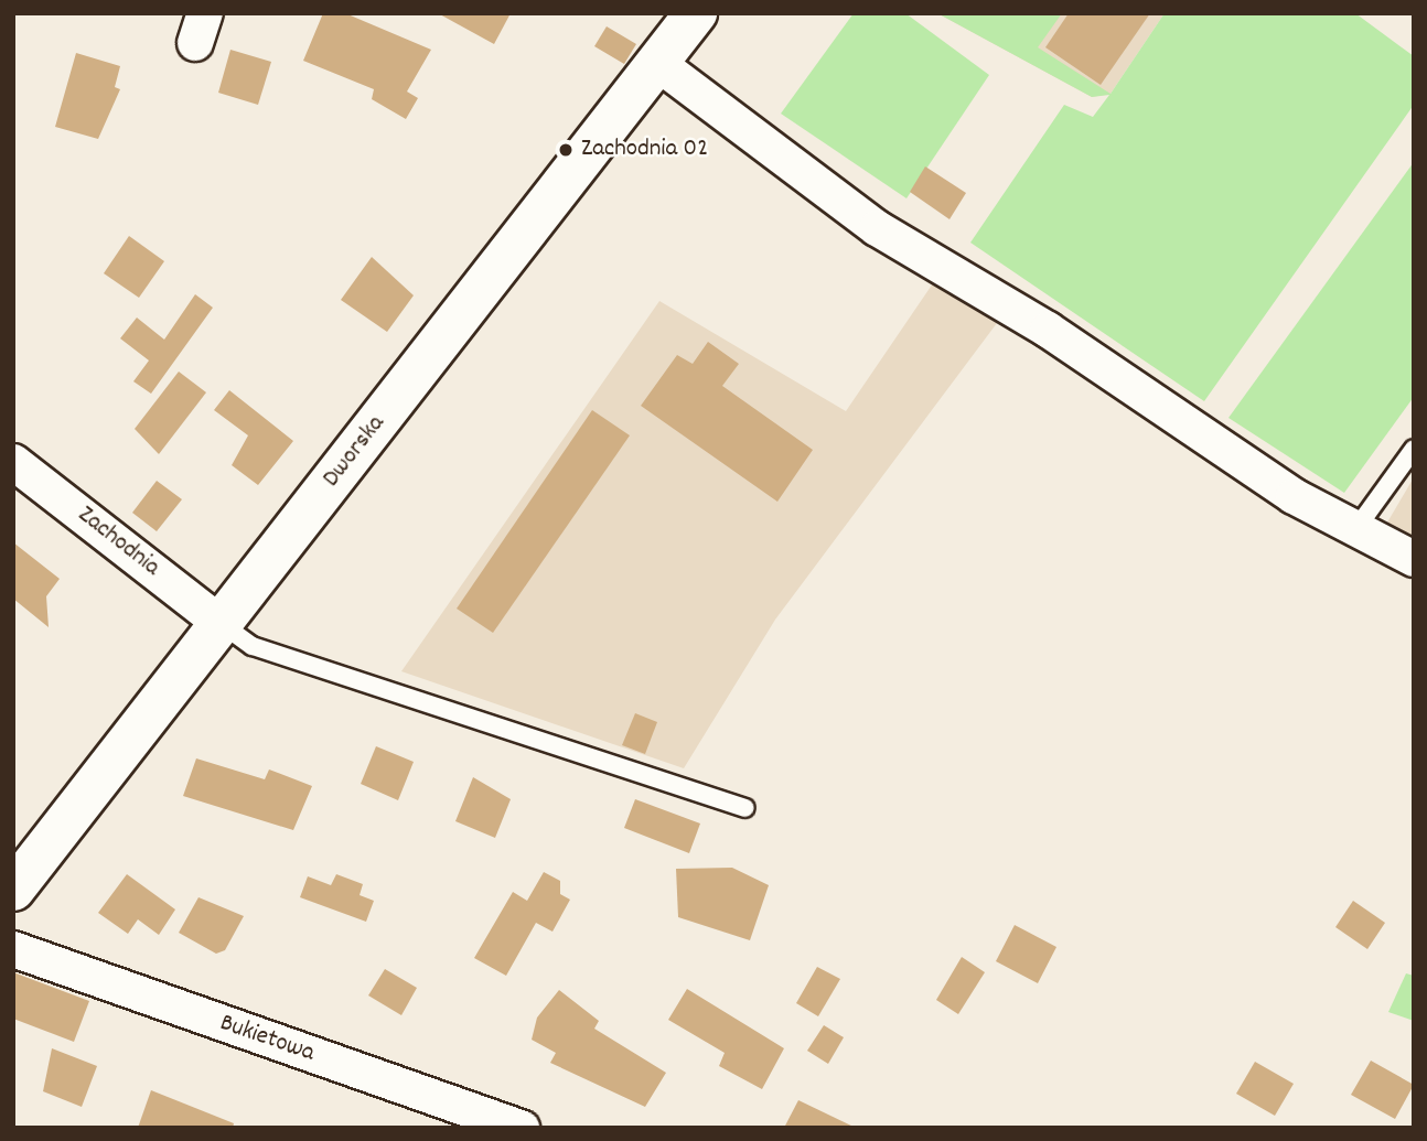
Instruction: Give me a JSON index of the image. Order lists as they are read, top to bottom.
{
  "streets": {
    "street": ["Dworska", "Zachodnia", "Bukietowa"]
  },
  "crossings": [
    ["Dworska", "Zachodnia"]
  ],
  "places": ["Zachodnia 02"]
}
